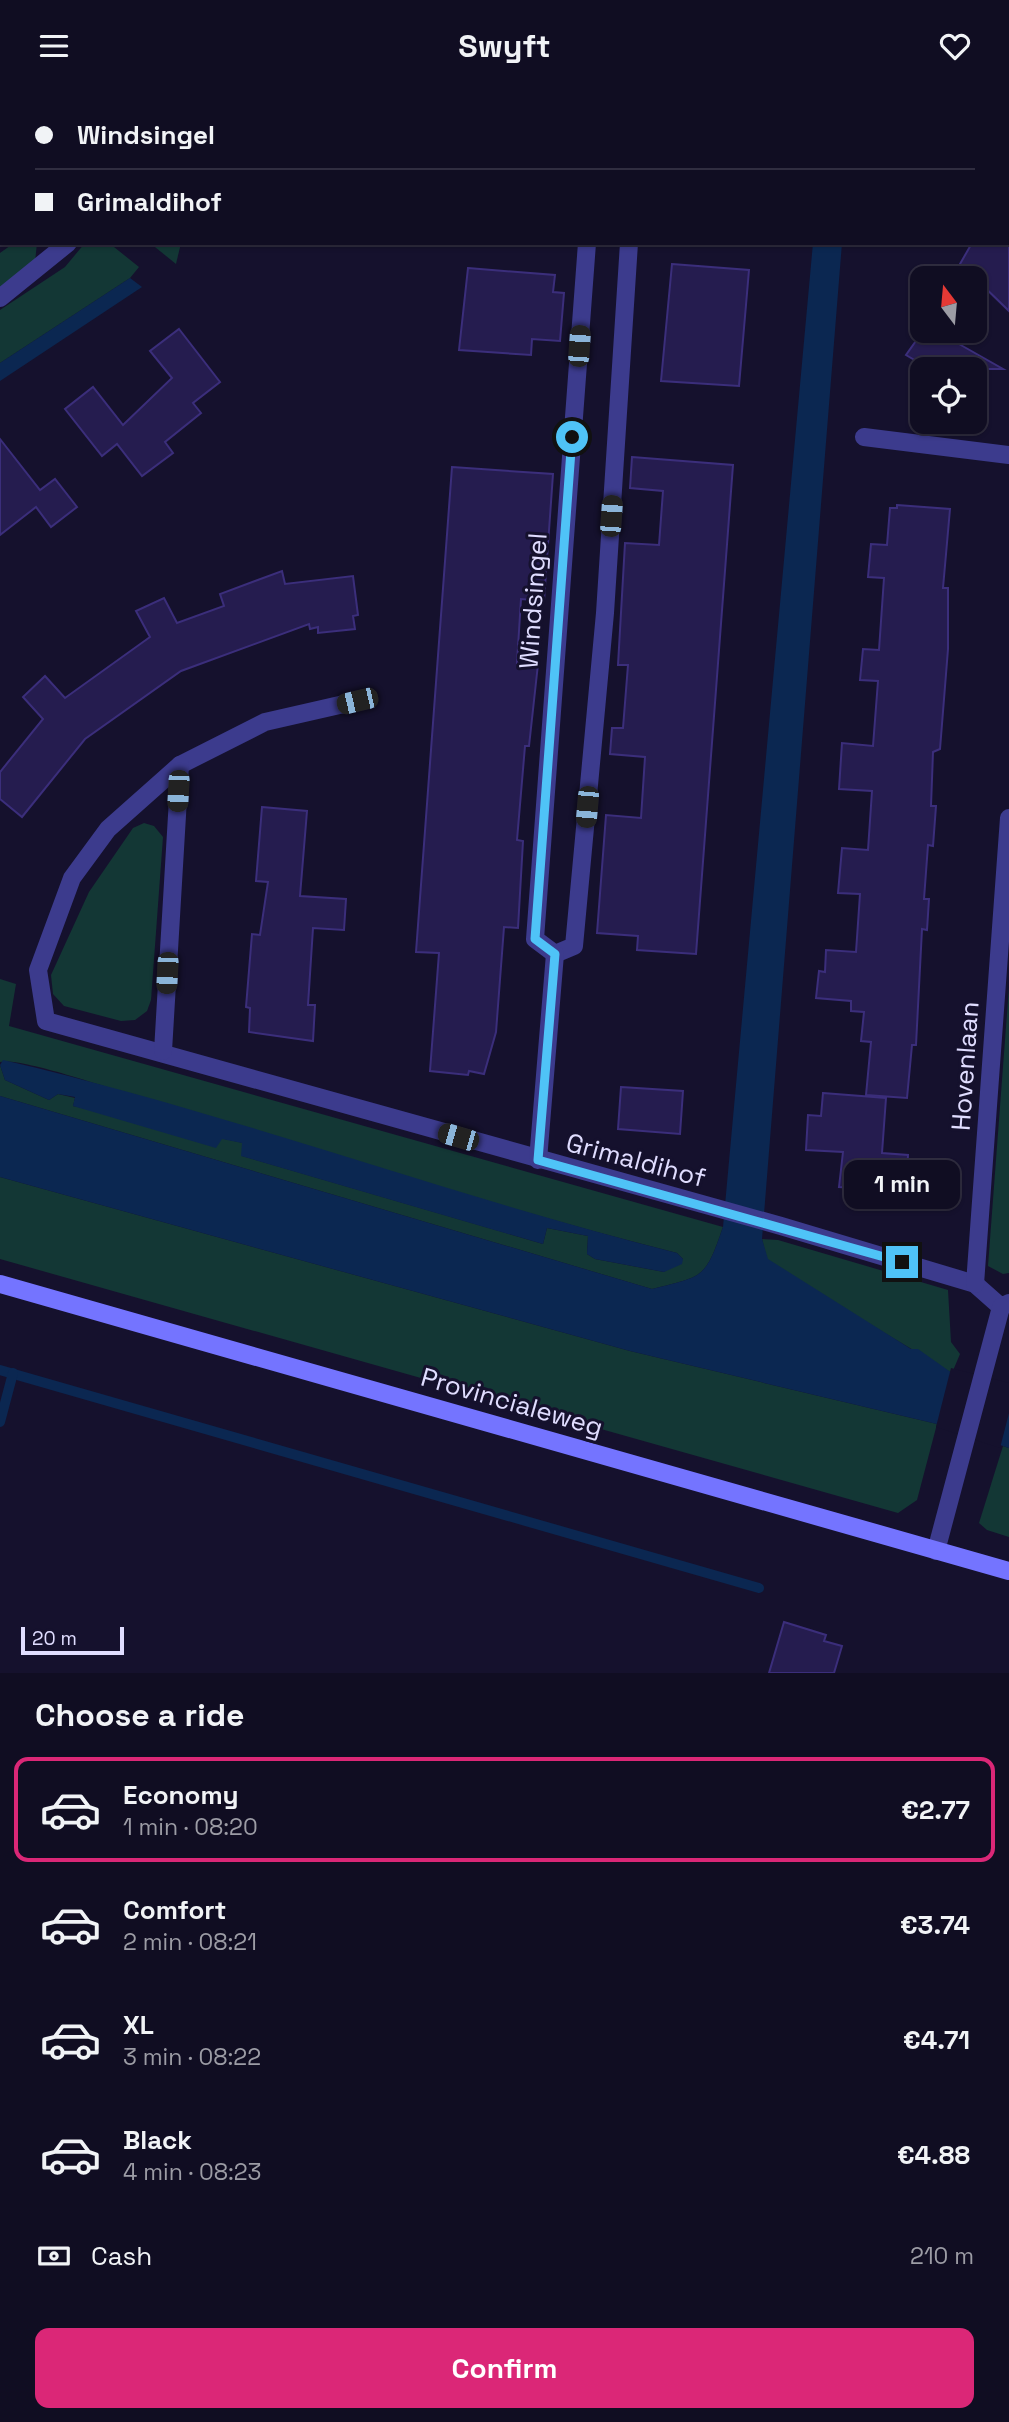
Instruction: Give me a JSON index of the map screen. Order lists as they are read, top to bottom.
{
  "streets": {
    "main road": ["Provincialeweg"],
    "street": ["Windsingel", "Hovenlaan", "Grimaldihof"]
  },
  "crossings": [
    ["Hovenlaan", "Grimaldihof"]
  ],
  "scale_bar": "20 m",
  "north": "top",
  "page": {
    "header": "Swyft",
    "banner": ["Windsingel", "Grimaldihof"],
    "bubble": "1 min",
    "scale": "20 m",
    "heading": "Choose a ride",
    "list": [
      {
        "name": "Economy",
        "note": "1 min · 08:20",
        "value": "€2.77"
      },
      {
        "name": "Comfort",
        "note": "2 min · 08:21",
        "value": "€3.74"
      },
      {
        "name": "XL",
        "note": "3 min · 08:22",
        "value": "€4.71"
      },
      {
        "name": "Black",
        "note": "4 min · 08:23",
        "value": "€4.88"
      }
    ],
    "pay": ["Cash", "210 m"],
    "buttons": "Confirm"
  }
}
